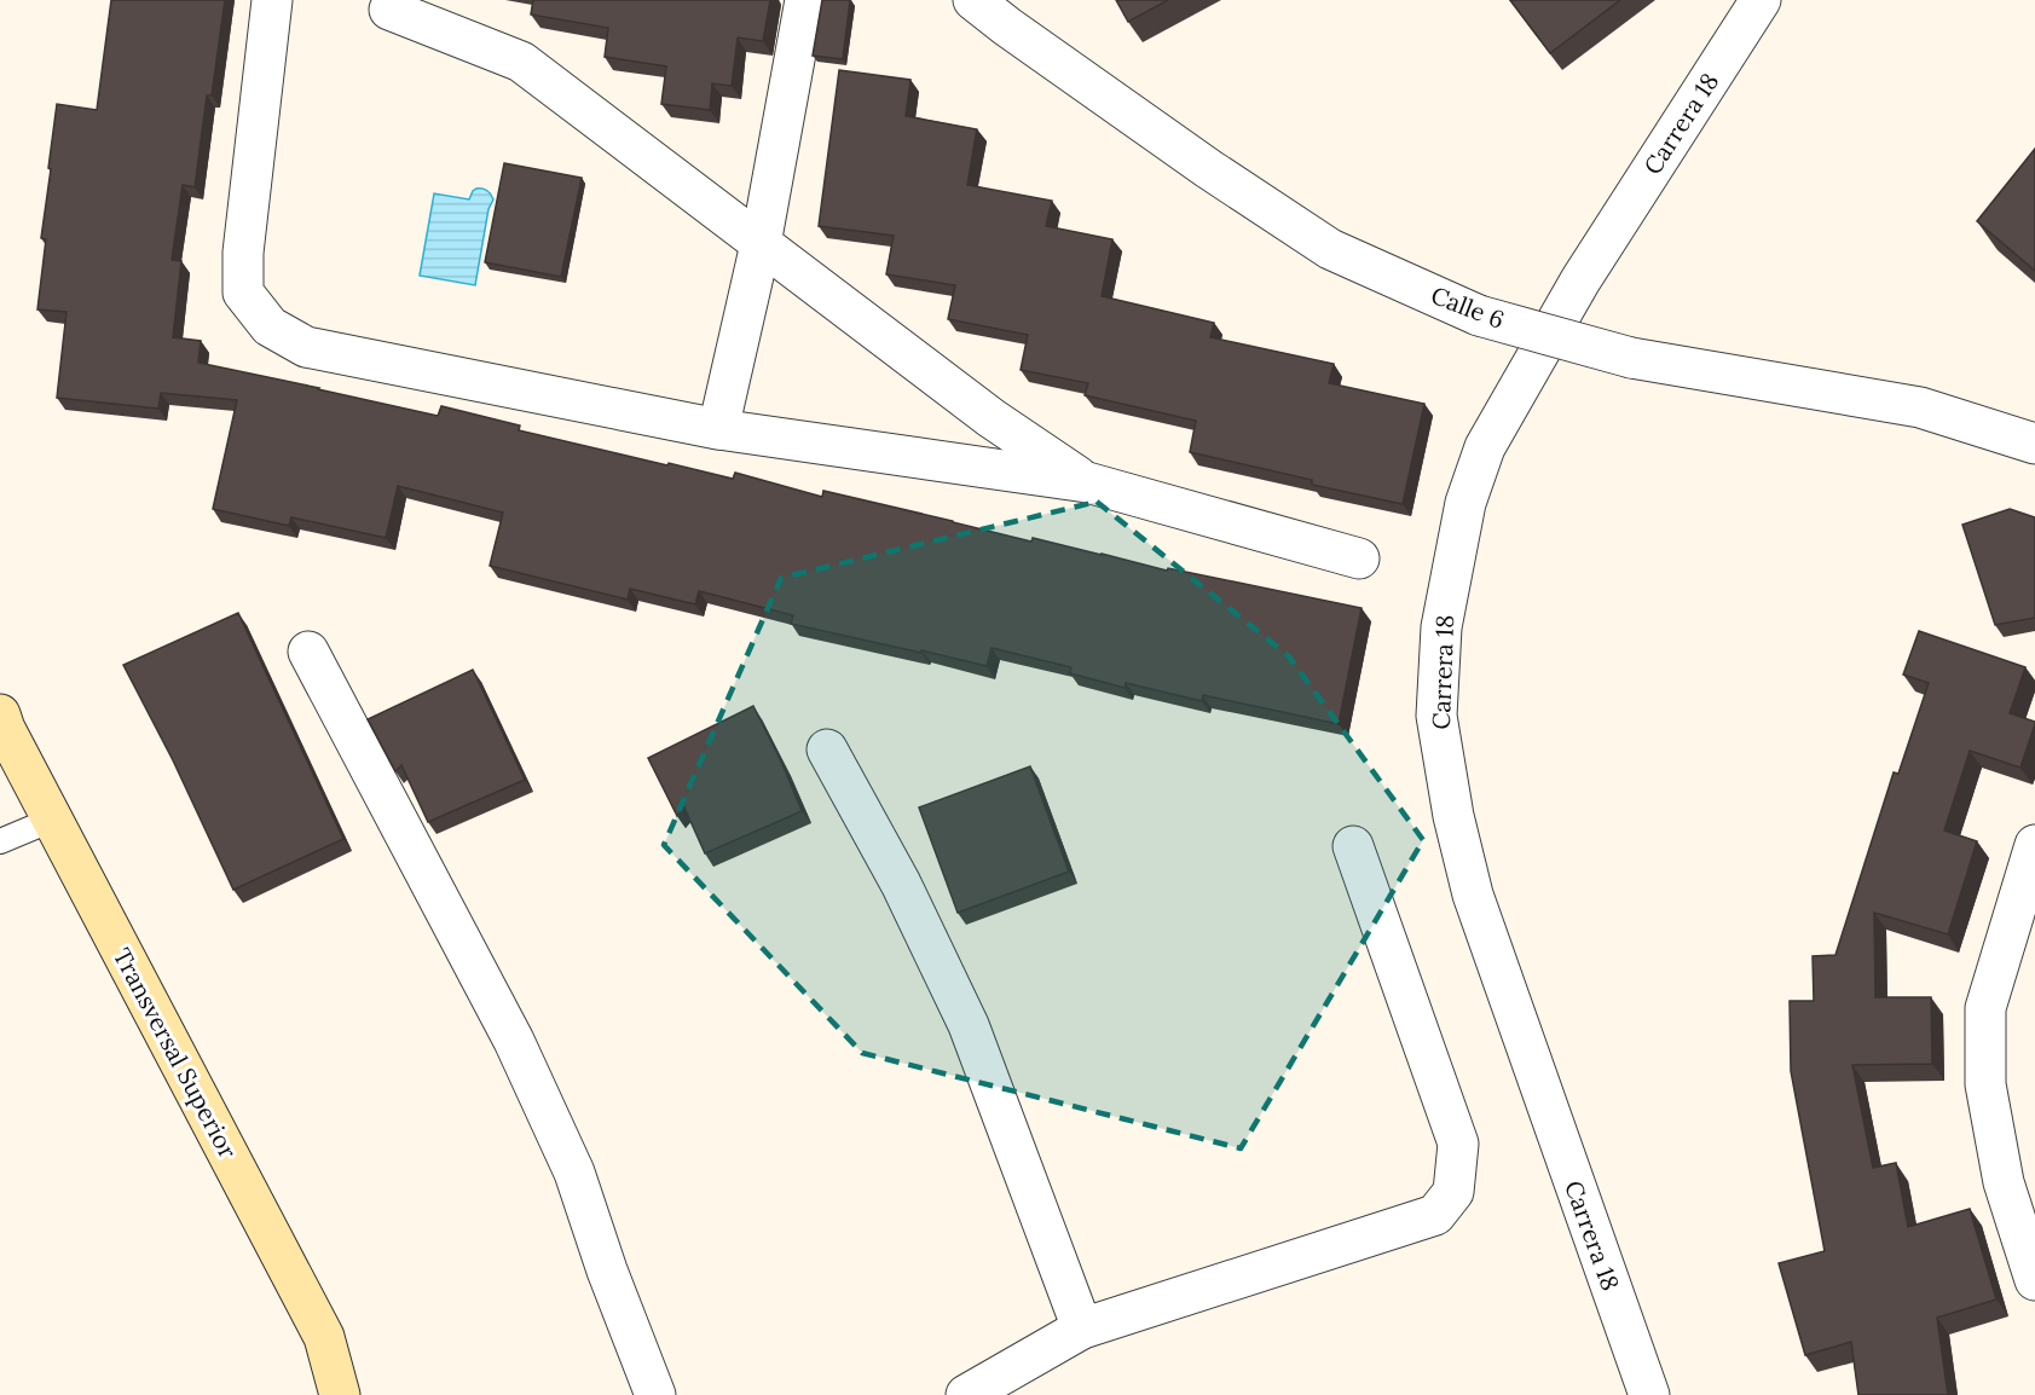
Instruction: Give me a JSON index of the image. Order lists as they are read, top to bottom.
{
  "streets": {
    "main road": ["Transversal Superior"],
    "street": ["Carrera 18", "Calle 6"]
  }
}
